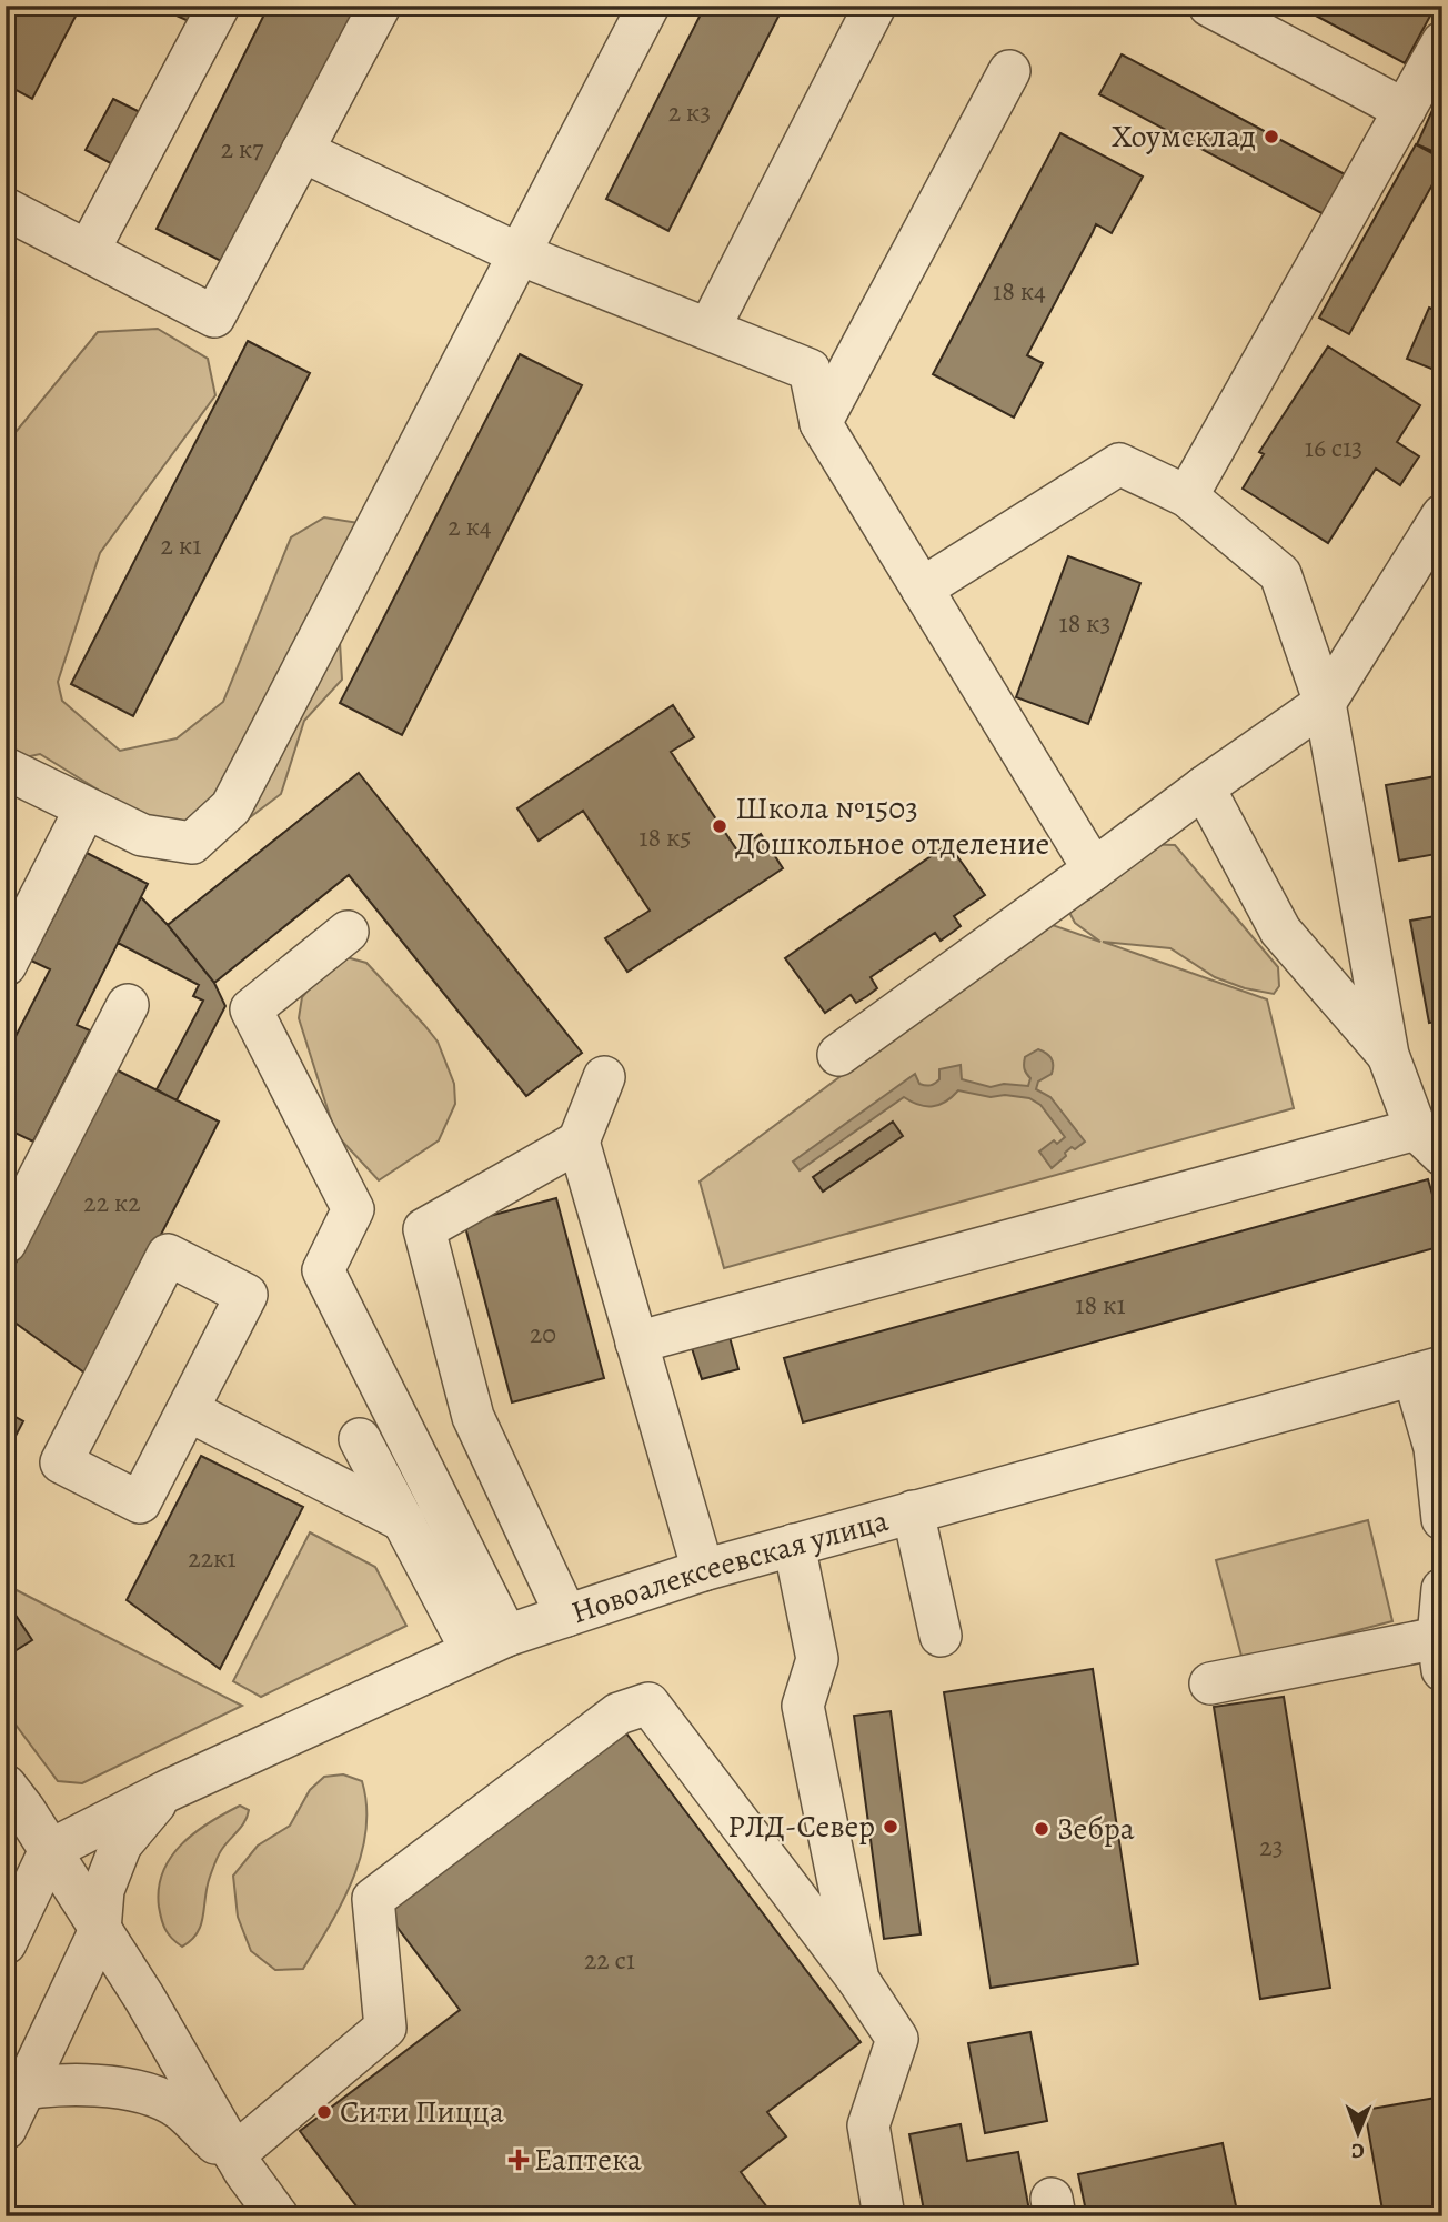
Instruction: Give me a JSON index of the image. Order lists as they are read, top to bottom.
{
  "streets": {
    "street": ["Новоалексеевская улица"]
  },
  "places": {
    "other": [
      "Хоумсклад",
      "Школа №1503 Дошкольное отделение",
      "РЛД-Север",
      "Зебра",
      "Сити Пицца"
    ],
    "health": ["Еаптека"]
  },
  "house_numbers": [
    "2 к3",
    "2 к7",
    "18 к4",
    "16 с13",
    "2 к4",
    "2 к1",
    "18 к3",
    "18 к5",
    "22 к2",
    "18 к1",
    "20",
    "22к1",
    "23",
    "22 с1"
  ],
  "north": "bottom"
}
